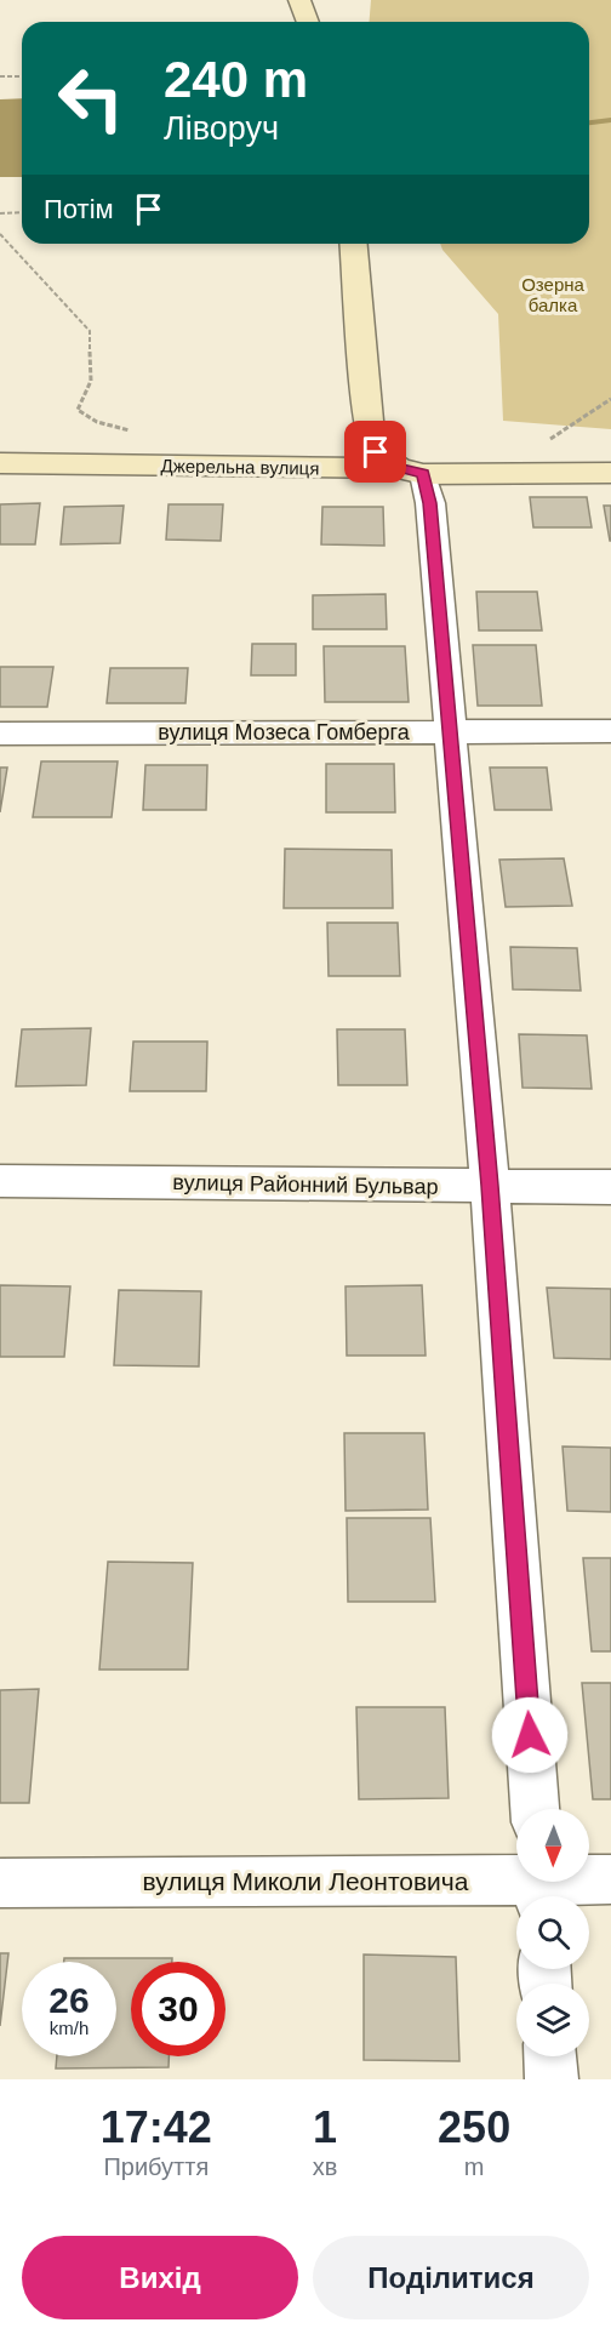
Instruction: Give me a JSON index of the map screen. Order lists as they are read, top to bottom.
{
  "streets": {
    "main road": ["Джерельна вулиця"],
    "street": ["вулиця Мозеса Гомберга", "вулиця Районний Бульвар", "вулиця Миколи Леонтовича"]
  },
  "parks": ["Озерна балка"],
  "north": "bottom",
  "page": {
    "turn": ["240 m", "Ліворуч"],
    "then": "Потім",
    "speed": "26 km/h",
    "limit": "30",
    "eta": [
      "17:42",
      "Прибуття",
      "1",
      "хв",
      "250",
      "m"
    ],
    "buttons": ["Вихід", "Поділитися"]
  }
}
